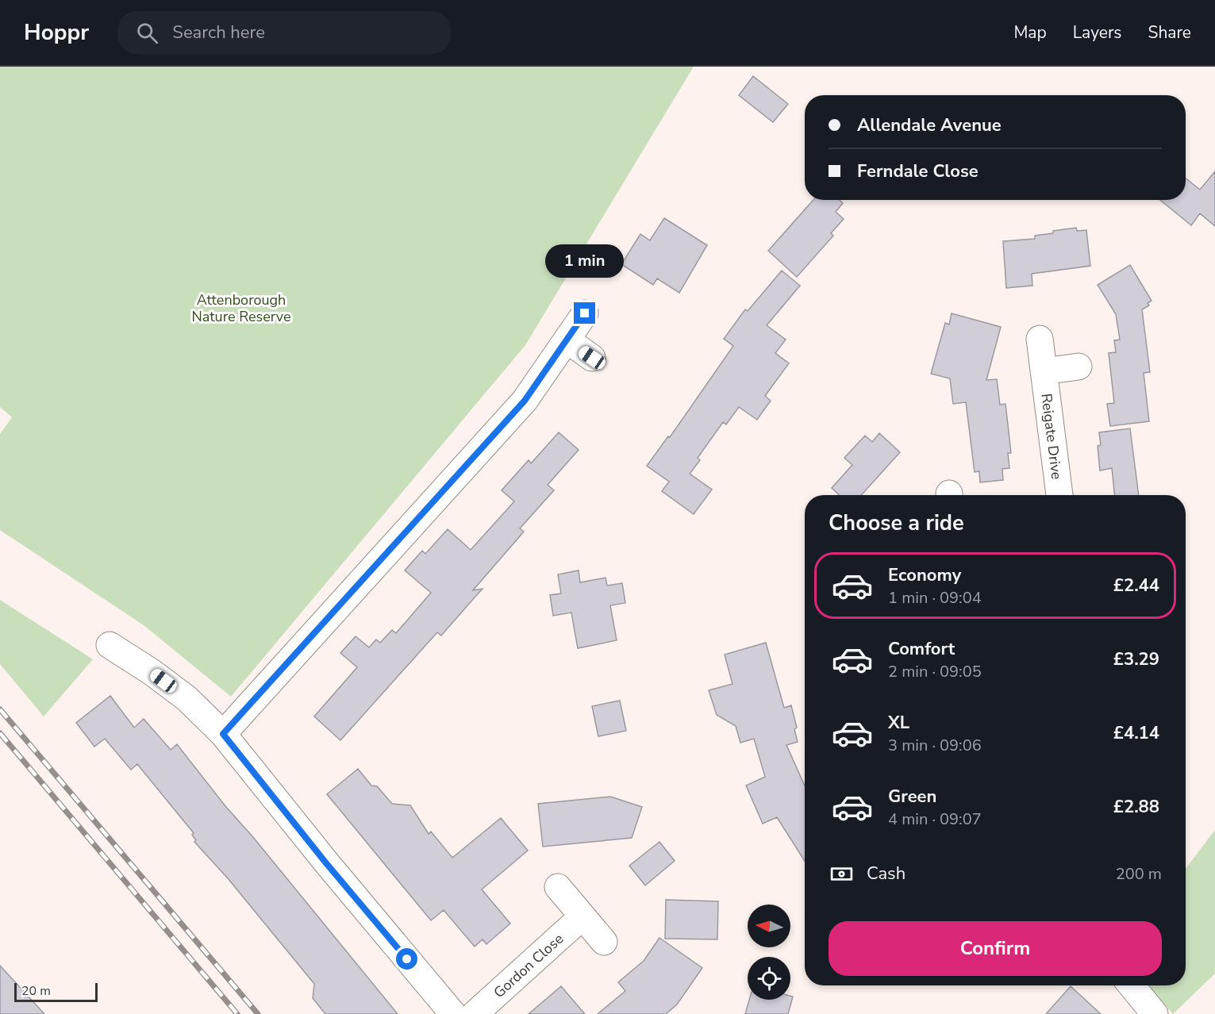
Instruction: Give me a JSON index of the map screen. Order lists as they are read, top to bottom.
{
  "streets": {
    "street": ["Reigate Drive", "Gordon Close"]
  },
  "parks": ["Attenborough Nature Reserve"],
  "scale_bar": "20 m",
  "north": "left",
  "page": {
    "header": "Hoppr",
    "search": "Search here",
    "nav": ["Map", "Layers", "Share"],
    "banner": ["Allendale Avenue", "Ferndale Close"],
    "bubble": "1 min",
    "heading": "Choose a ride",
    "list": [
      {
        "name": "Economy",
        "note": "1 min · 09:04",
        "value": "£2.44"
      },
      {
        "name": "Comfort",
        "note": "2 min · 09:05",
        "value": "£3.29"
      },
      {
        "name": "XL",
        "note": "3 min · 09:06",
        "value": "£4.14"
      },
      {
        "name": "Green",
        "note": "4 min · 09:07",
        "value": "£2.88"
      }
    ],
    "pay": ["Cash", "200 m"],
    "buttons": "Confirm",
    "scale": "20 m"
  }
}
